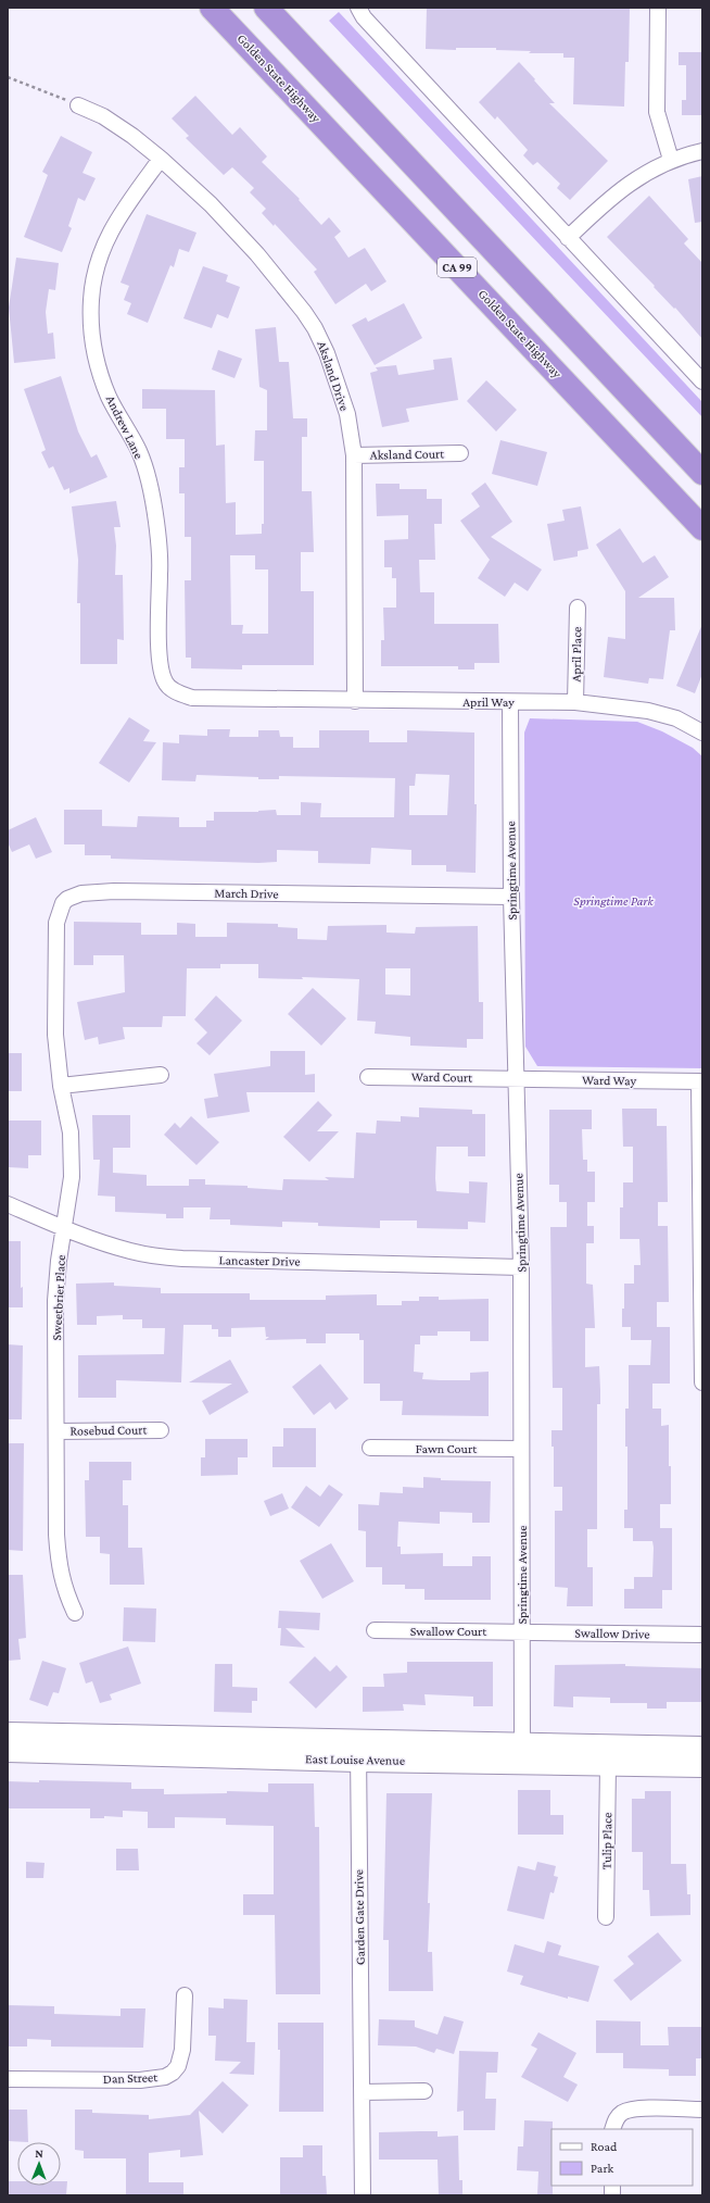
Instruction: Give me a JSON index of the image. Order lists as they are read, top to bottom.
{
  "streets": {
    "highway": ["Golden State Highway", "CA 99"],
    "street": [
      "Aksland Drive",
      "Andrew Lane",
      "Aksland Court",
      "April Place",
      "April Way",
      "Springtime Avenue",
      "March Drive",
      "Ward Court",
      "Ward Way",
      "Lancaster Drive",
      "Sweetbrier Place",
      "Rosebud Court",
      "Fawn Court",
      "Swallow Court",
      "Swallow Drive",
      "East Louise Avenue",
      "Tulip Place",
      "Garden Gate Drive",
      "Dan Street"
    ]
  },
  "crossings": [
    ["Aksland Drive", "Andrew Lane"],
    ["Aksland Drive", "Aksland Court"],
    ["Aksland Drive", "April Way"],
    ["Andrew Lane", "April Way"],
    ["April Place", "April Way"],
    ["April Way", "Springtime Avenue"],
    ["Springtime Avenue", "March Drive"],
    ["Springtime Avenue", "Ward Court"],
    ["Springtime Avenue", "Ward Way"],
    ["Springtime Avenue", "Lancaster Drive"],
    ["Springtime Avenue", "Fawn Court"],
    ["Springtime Avenue", "Swallow Court"],
    ["Springtime Avenue", "Swallow Drive"],
    ["Springtime Avenue", "East Louise Avenue"],
    ["March Drive", "Sweetbrier Place"],
    ["Ward Court", "Ward Way"],
    ["Lancaster Drive", "Sweetbrier Place"],
    ["Sweetbrier Place", "Rosebud Court"],
    ["Swallow Court", "Swallow Drive"],
    ["East Louise Avenue", "Tulip Place"],
    ["East Louise Avenue", "Garden Gate Drive"]
  ],
  "parks": ["Springtime Park"],
  "legend": ["Road", "Park"],
  "north": "top"
}
